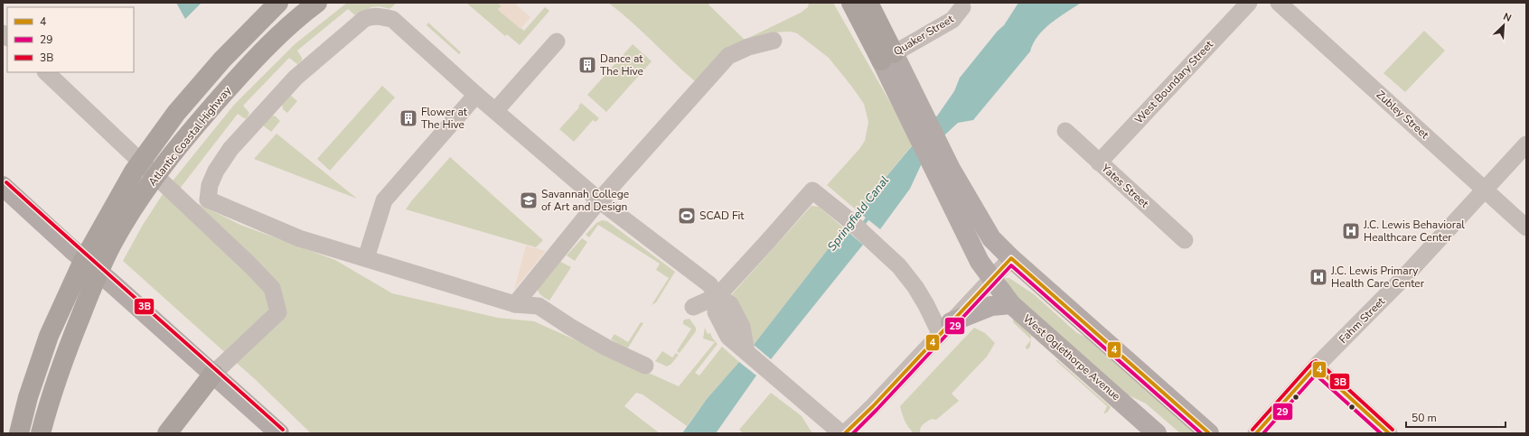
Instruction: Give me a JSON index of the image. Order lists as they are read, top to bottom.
{
  "streets": {
    "highway": ["Atlantic Coastal Highway"],
    "main road": ["West Oglethorpe Avenue"],
    "street": [
      "Quaker Street",
      "West Boundary Street",
      "Zubley Street",
      "Yates Street",
      "Fahm Street"
    ]
  },
  "crossings": [
    ["West Boundary Street", "Yates Street"],
    ["Zubley Street", "Fahm Street"]
  ],
  "water": ["Springfield Canal"],
  "places": {
    "building": ["Dance at The Hive", "Flower at The Hive"],
    "school or university": ["Savannah College of Art and Design"],
    "sports": ["SCAD Fit"],
    "hospital": ["J.C. Lewis Behavioral Healthcare Center", "J.C. Lewis Primary Health Care Center"]
  },
  "lines": ["transit line 3B", "transit line 4", "transit line 29"],
  "legend": ["4", "29", "3B"],
  "scale_bar": "50 m",
  "north": "top right"
}
